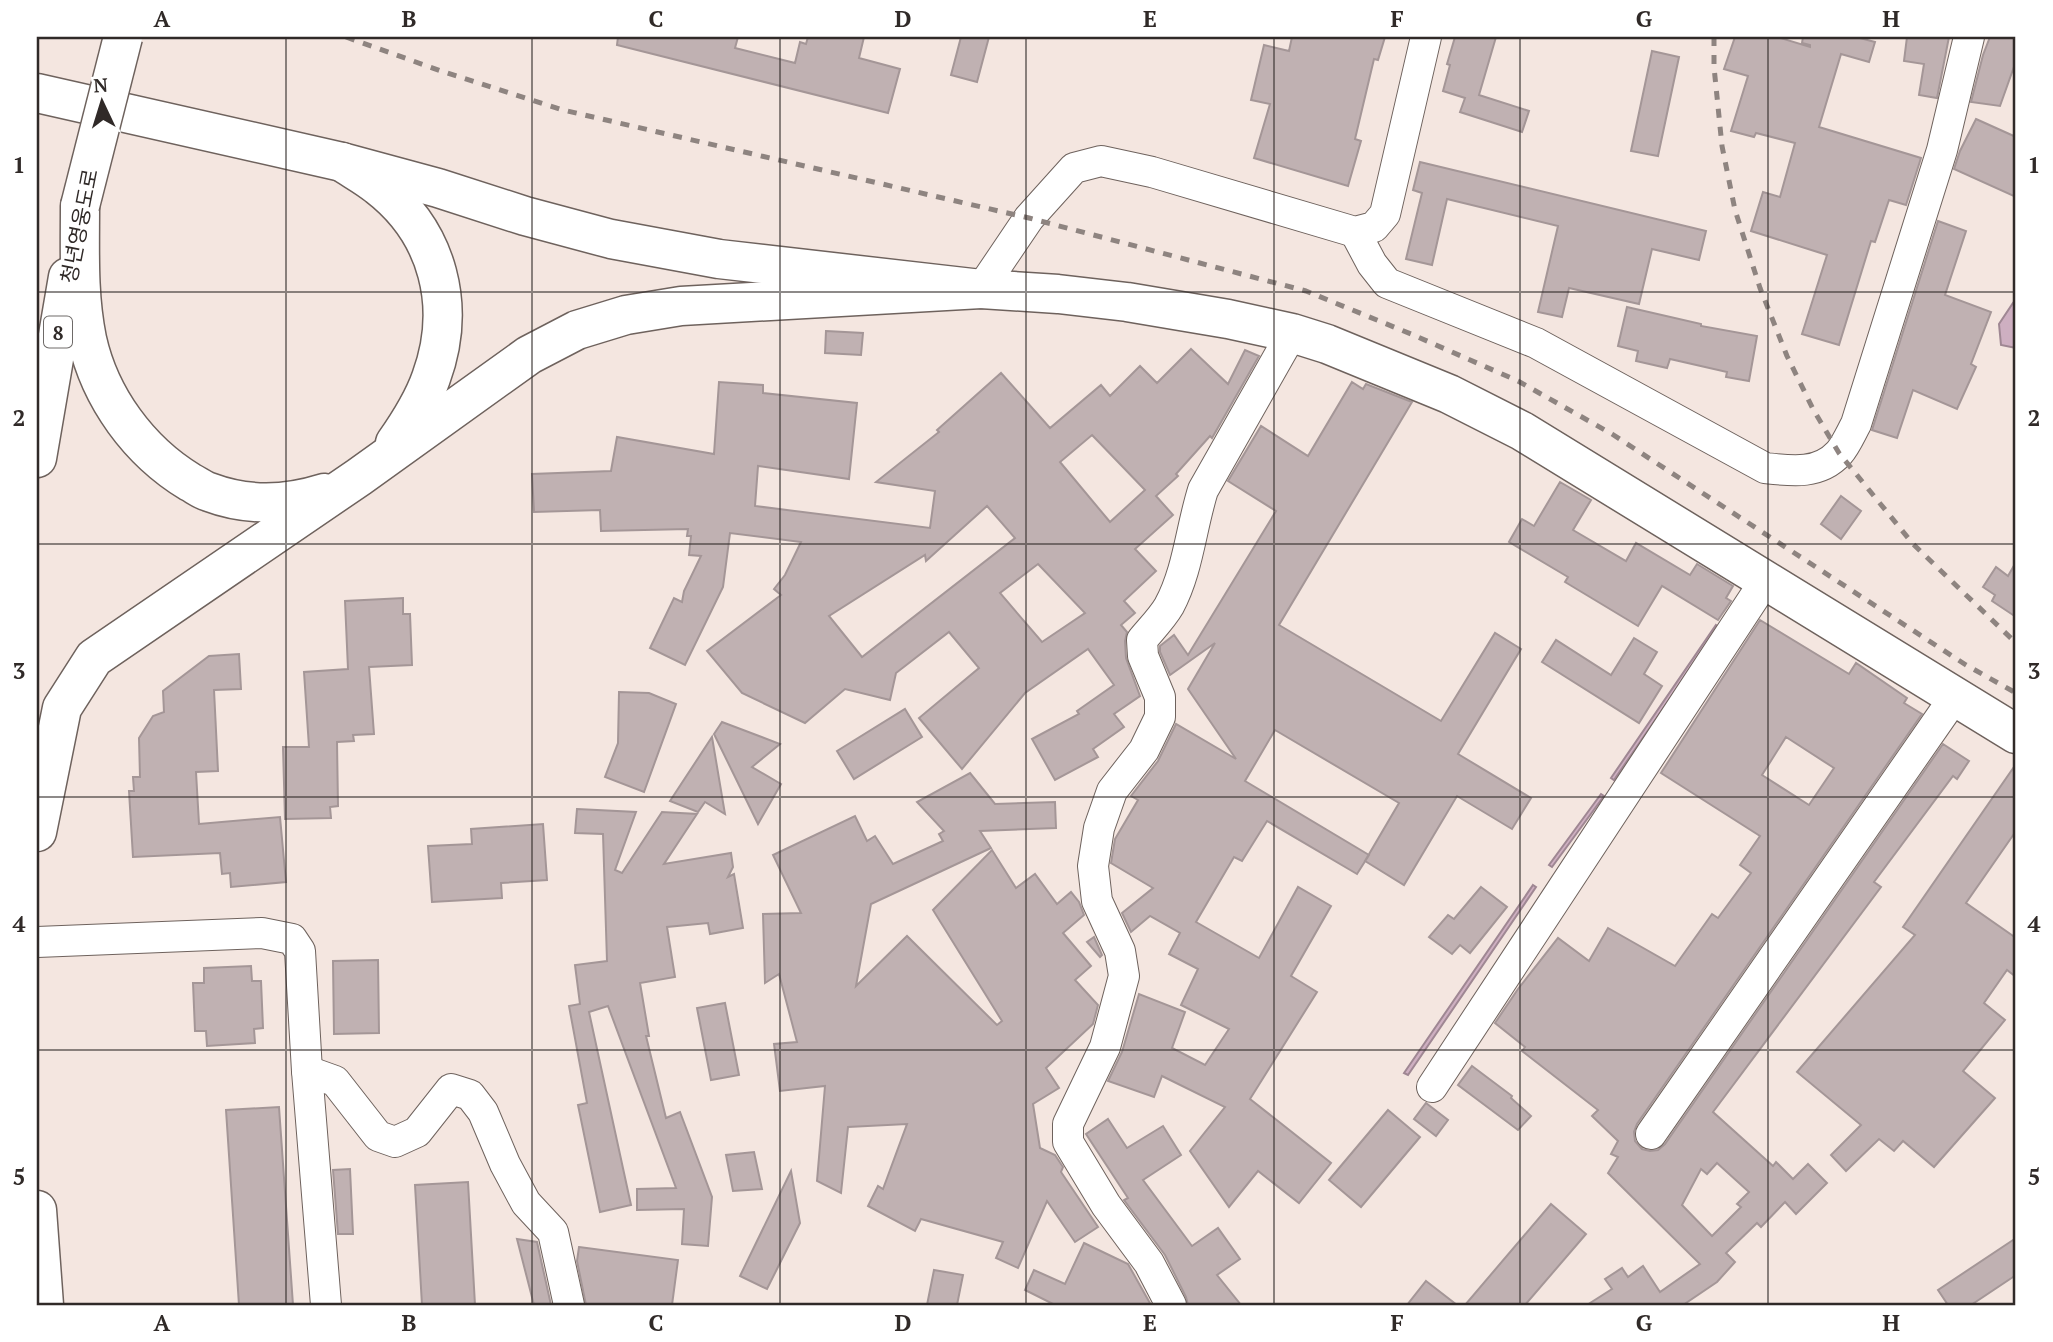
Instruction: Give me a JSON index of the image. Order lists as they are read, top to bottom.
{
  "streets": {
    "main road": ["청년영웅도로", "8"]
  },
  "north": "top",
  "grid": {
    "columns": [
      "A",
      "B",
      "C",
      "D",
      "E",
      "F",
      "G",
      "H"
    ],
    "rows": [
      "1",
      "2",
      "3",
      "4",
      "5"
    ]
  }
}
